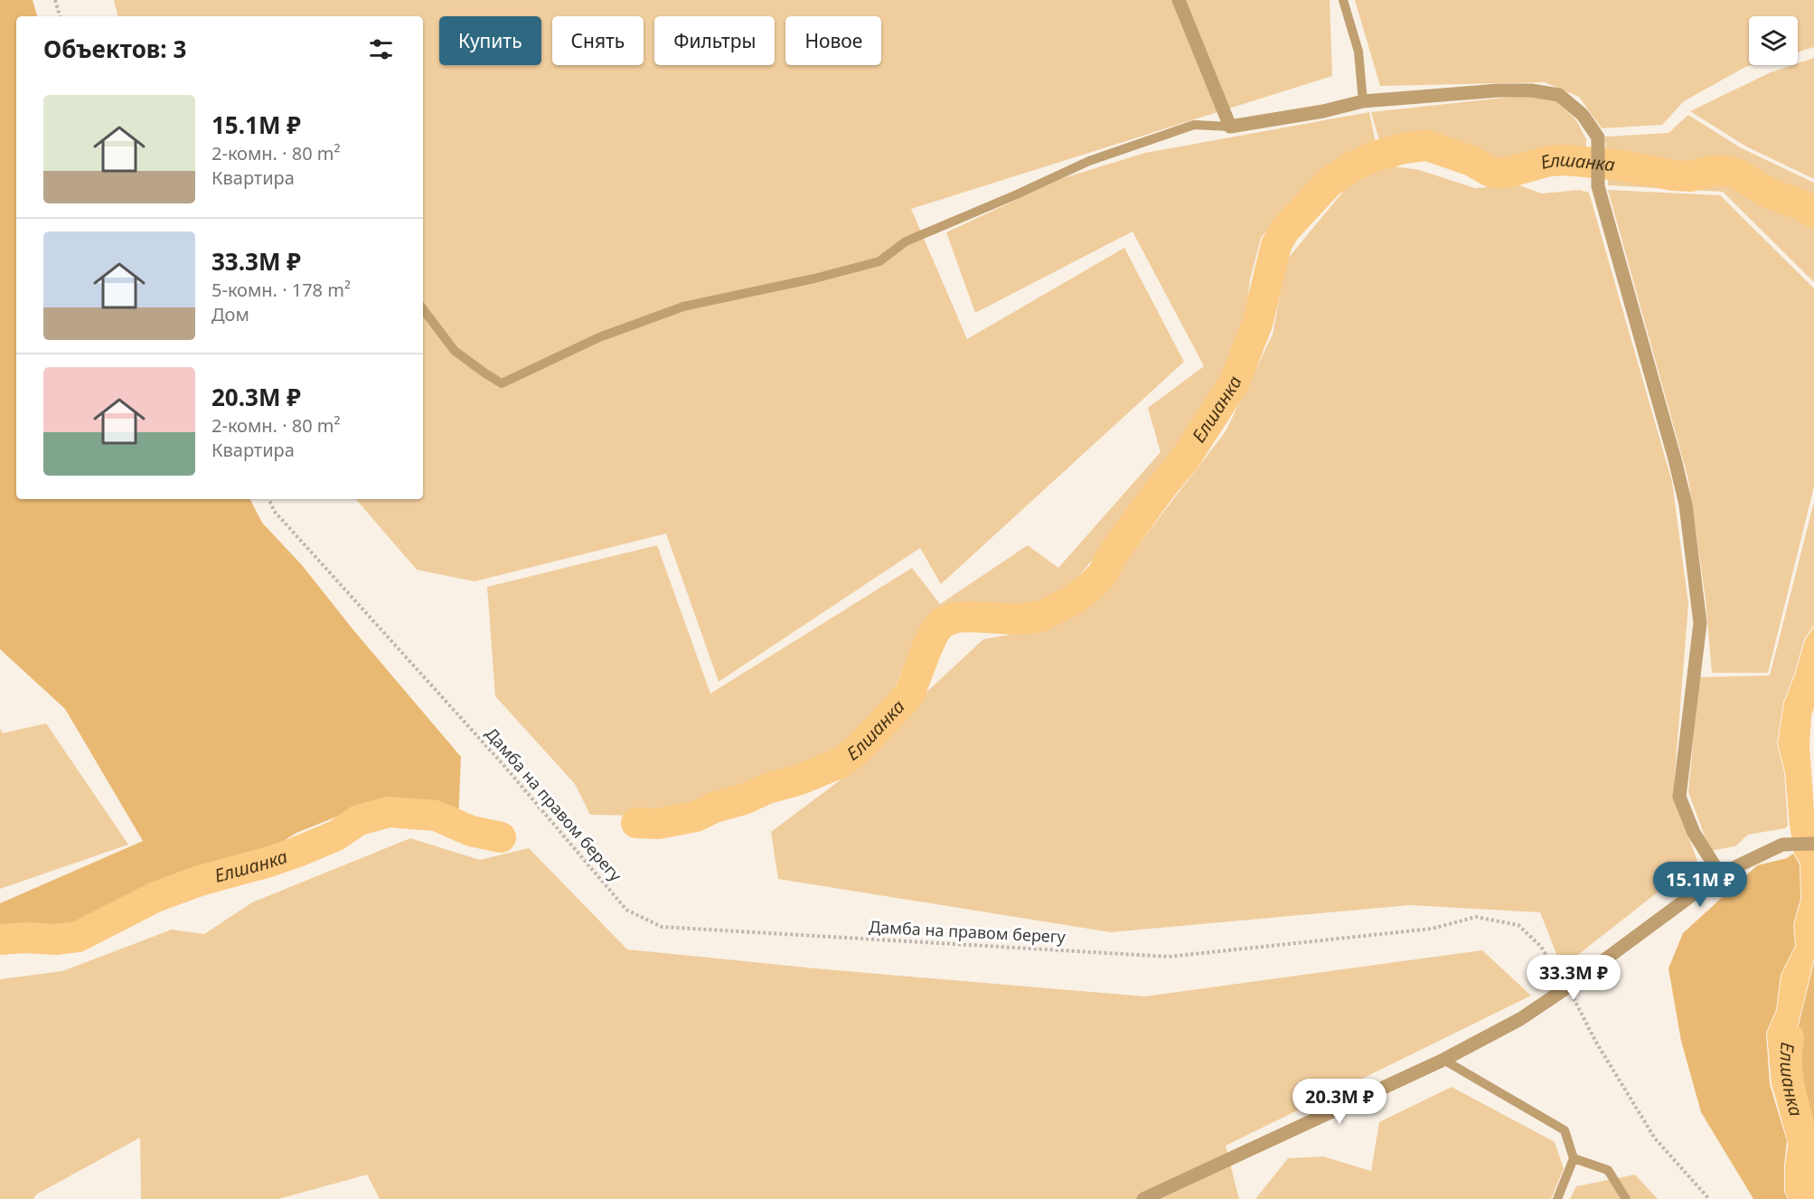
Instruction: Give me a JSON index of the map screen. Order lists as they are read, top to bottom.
{
  "streets": {
    "path": ["Дамба на правом берегу"]
  },
  "water": ["Елшанка"],
  "page": {
    "chip": [
      "Купить",
      "Снять",
      "Фильтры",
      "Новое"
    ],
    "heading": "Объектов: 3",
    "list": [
      {
        "name": "15.1M ₽",
        "note": "2-комн. · 80 m² · Квартира"
      },
      {
        "name": "33.3M ₽",
        "note": "5-комн. · 178 m² · Дом"
      },
      {
        "name": "20.3M ₽",
        "note": "2-комн. · 80 m² · Квартира"
      }
    ],
    "price": ["15.1M ₽", "33.3M ₽", "20.3M ₽"]
  }
}
